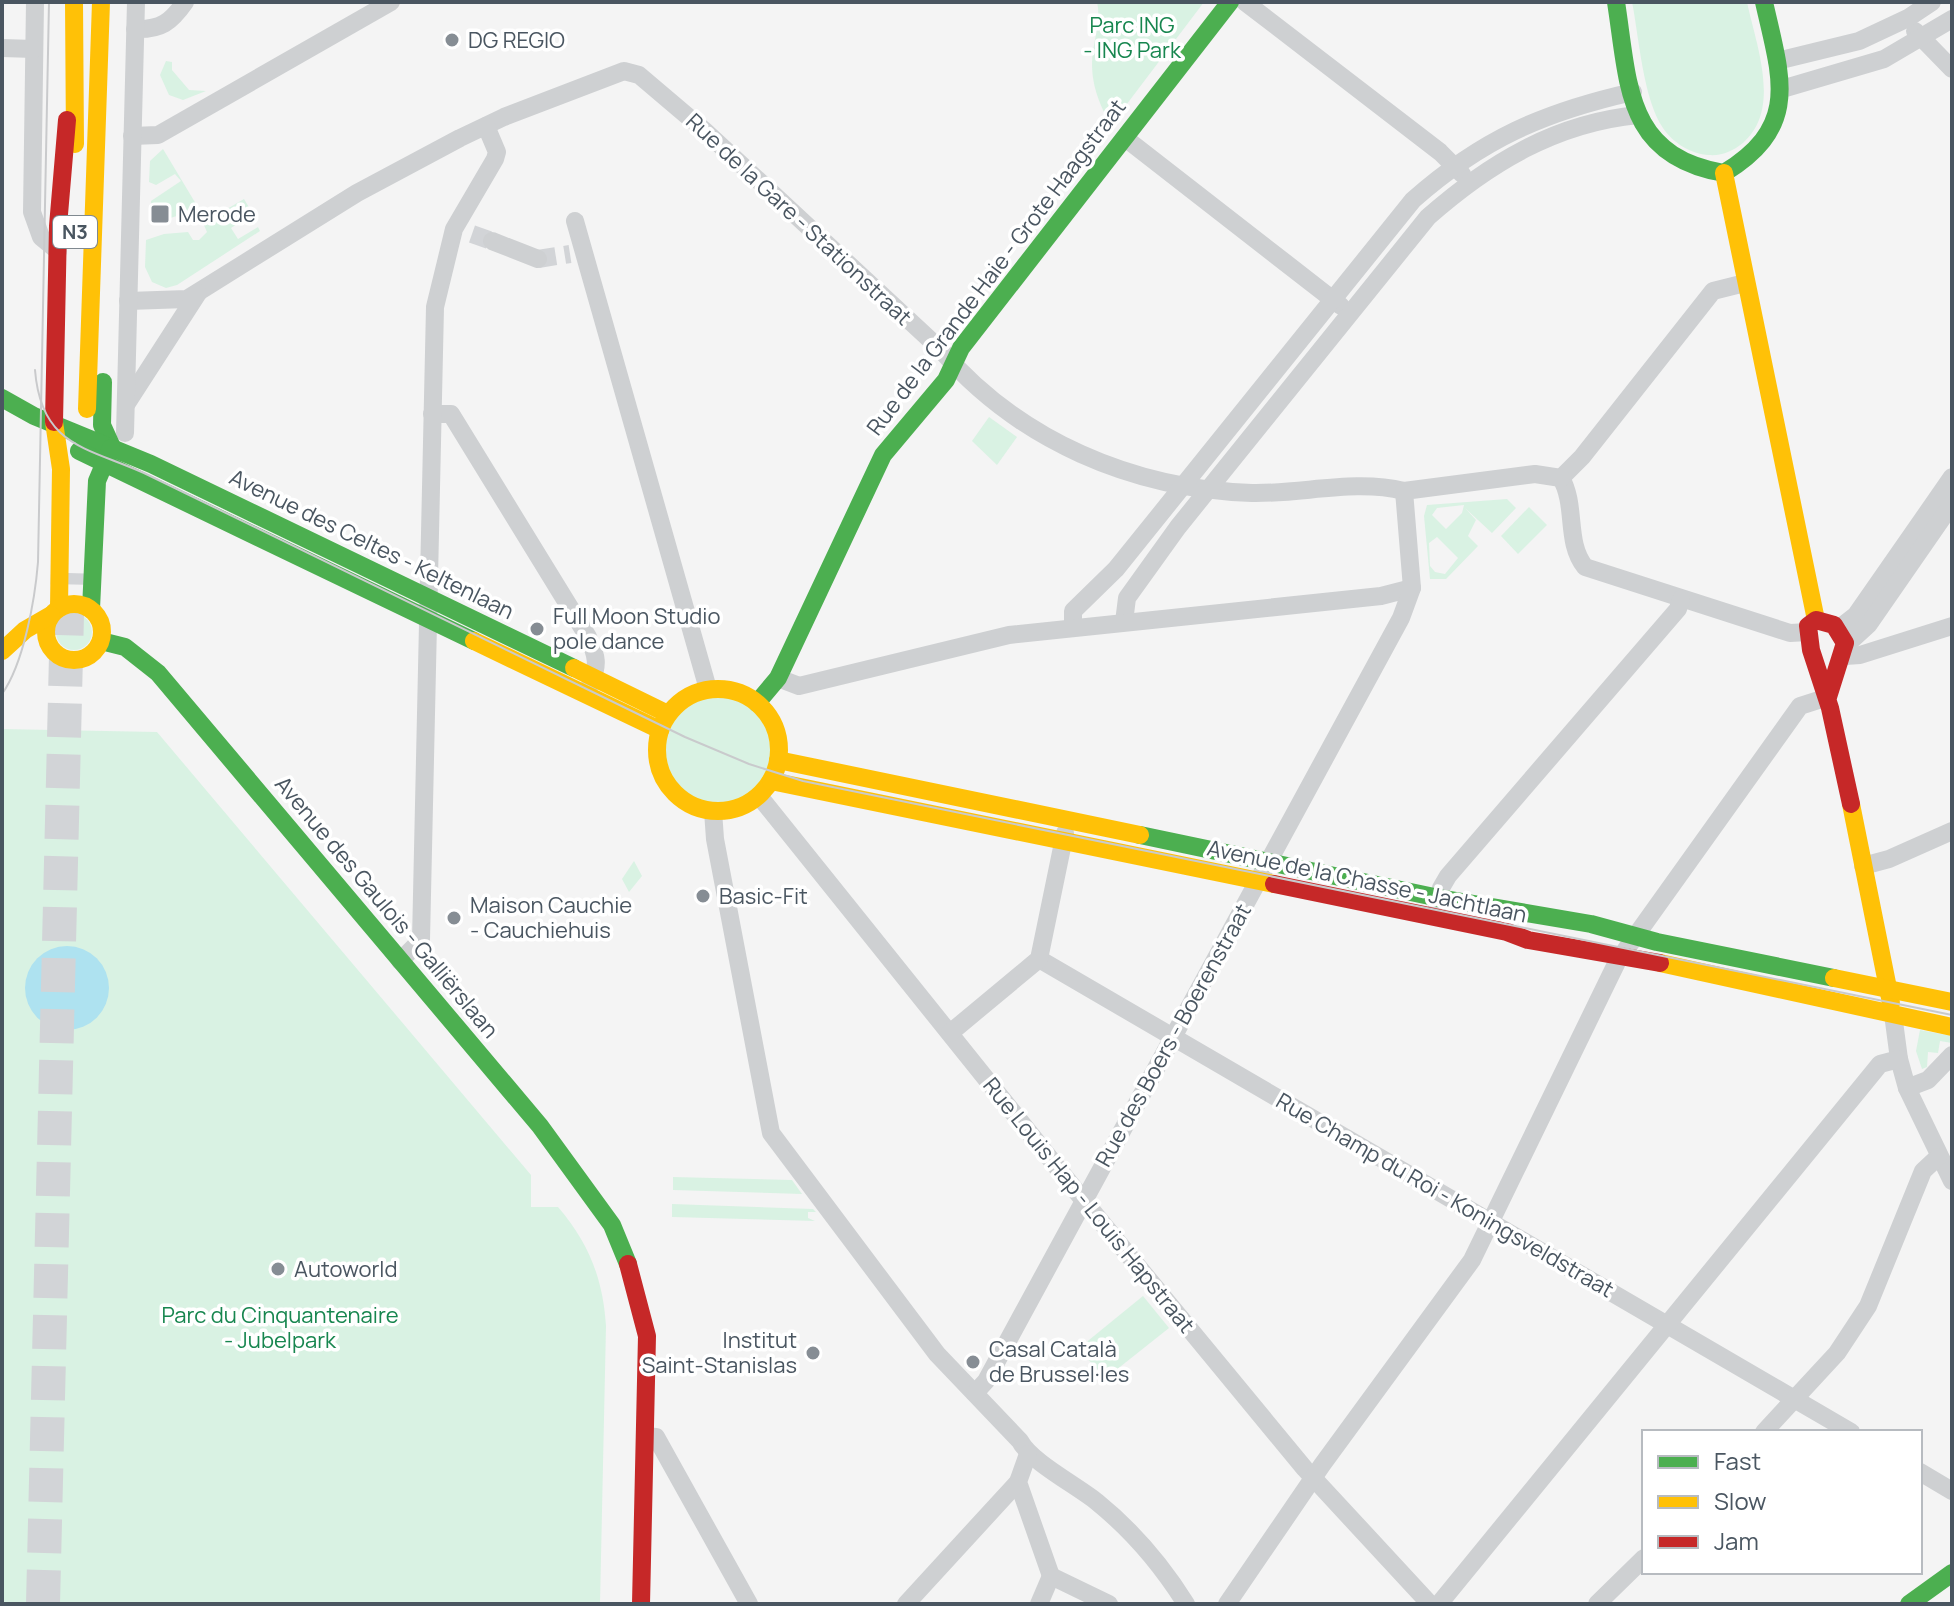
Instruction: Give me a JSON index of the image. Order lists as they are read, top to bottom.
{
  "streets": {
    "main road": [
      "N3",
      "Rue de la Grande Haie - Grote Haagstraat",
      "Avenue des Celtes - Keltenlaan",
      "Avenue de la Chasse - Jachtlaan",
      "Avenue des Gaulois - Galliërslaan"
    ],
    "street": [
      "Rue de la Gare - Stationstraat",
      "Rue des Boers - Boerenstraat",
      "Rue Champ du Roi - Koningsveldstraat",
      "Rue Louis Hap - Louis Hapstraat"
    ]
  },
  "crossings": [
    ["Rue de la Gare - Stationstraat", "Rue de la Grande Haie - Grote Haagstraat"],
    ["Rue de la Grande Haie - Grote Haagstraat", "Avenue des Celtes - Keltenlaan"],
    ["Rue de la Grande Haie - Grote Haagstraat", "Avenue de la Chasse - Jachtlaan"],
    ["Rue de la Grande Haie - Grote Haagstraat", "Rue Louis Hap - Louis Hapstraat"],
    ["Avenue des Celtes - Keltenlaan", "Avenue de la Chasse - Jachtlaan"],
    ["Avenue des Celtes - Keltenlaan", "Rue Louis Hap - Louis Hapstraat"],
    ["Avenue de la Chasse - Jachtlaan", "Rue des Boers - Boerenstraat"],
    ["Avenue de la Chasse - Jachtlaan", "Rue Louis Hap - Louis Hapstraat"],
    ["Rue des Boers - Boerenstraat", "Rue Champ du Roi - Koningsveldstraat"],
    ["Rue des Boers - Boerenstraat", "Rue Louis Hap - Louis Hapstraat"]
  ],
  "parks": ["Parc ING - ING Park", "Parc du Cinquantenaire - Jubelpark"],
  "places": {
    "other": [
      "DG REGIO",
      "Full Moon Studio pole dance",
      "Basic-Fit",
      "Maison Cauchie - Cauchiehuis",
      "Autoworld",
      "Institut Saint-Stanislas",
      "Casal Català de Brussel·les"
    ],
    "transit": ["Merode"]
  },
  "legend": ["Fast", "Slow", "Jam"]
}
